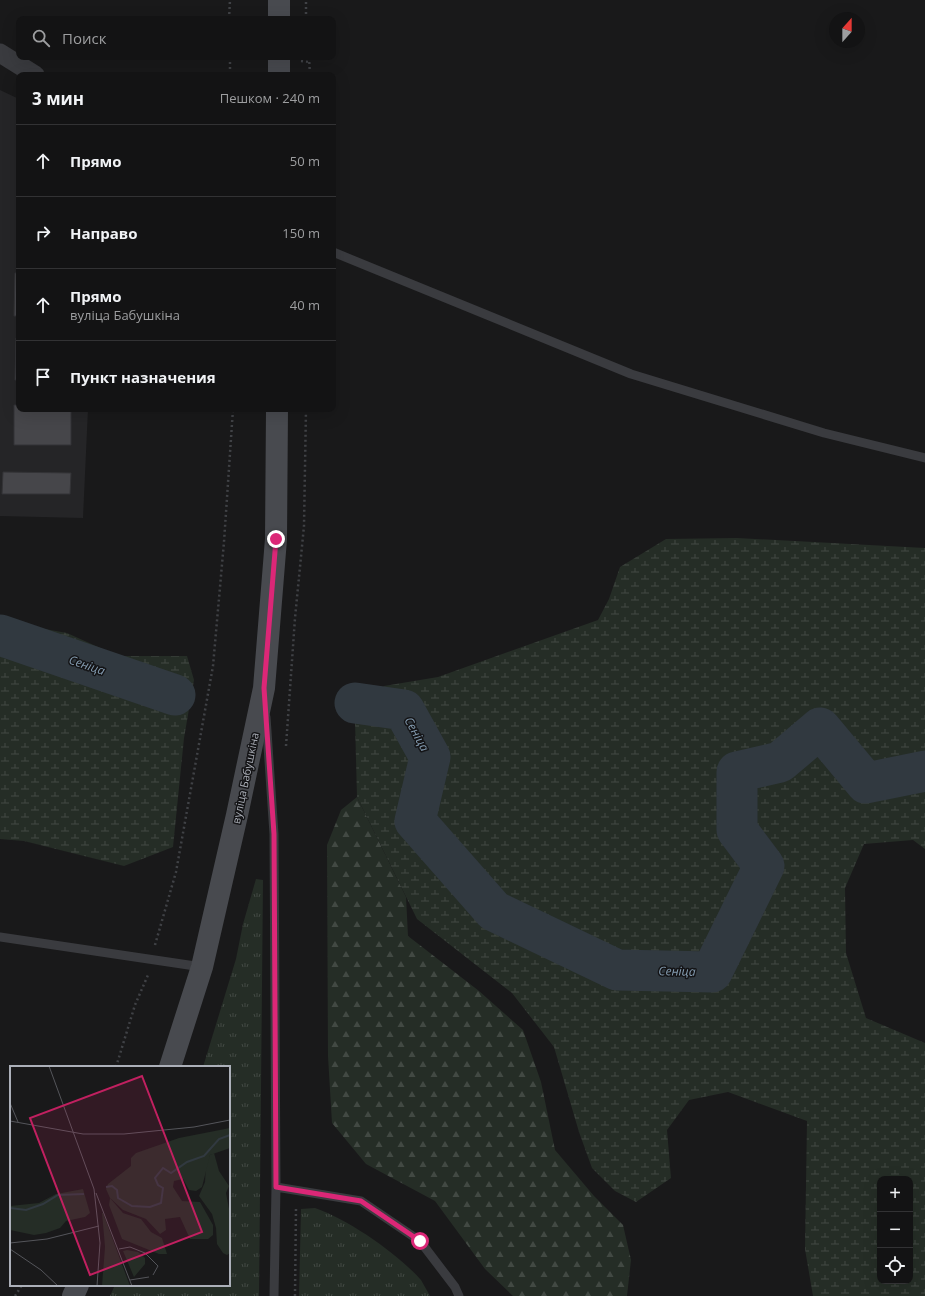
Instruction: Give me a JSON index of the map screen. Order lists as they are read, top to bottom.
{
  "streets": {
    "street": ["вуліца Бабушкіна"]
  },
  "water": ["Сеніца"],
  "north": "top",
  "page": {
    "search": "Поиск",
    "heading": ["3 мин", "Пешком · 240 m"],
    "list": [
      ["Прямо", "50 m"],
      ["Направо", "150 m"],
      ["Прямо", "вуліца Бабушкіна", "40 m"],
      "Пункт назначения"
    ],
    "map_buttons": ["+", "−"]
  }
}
